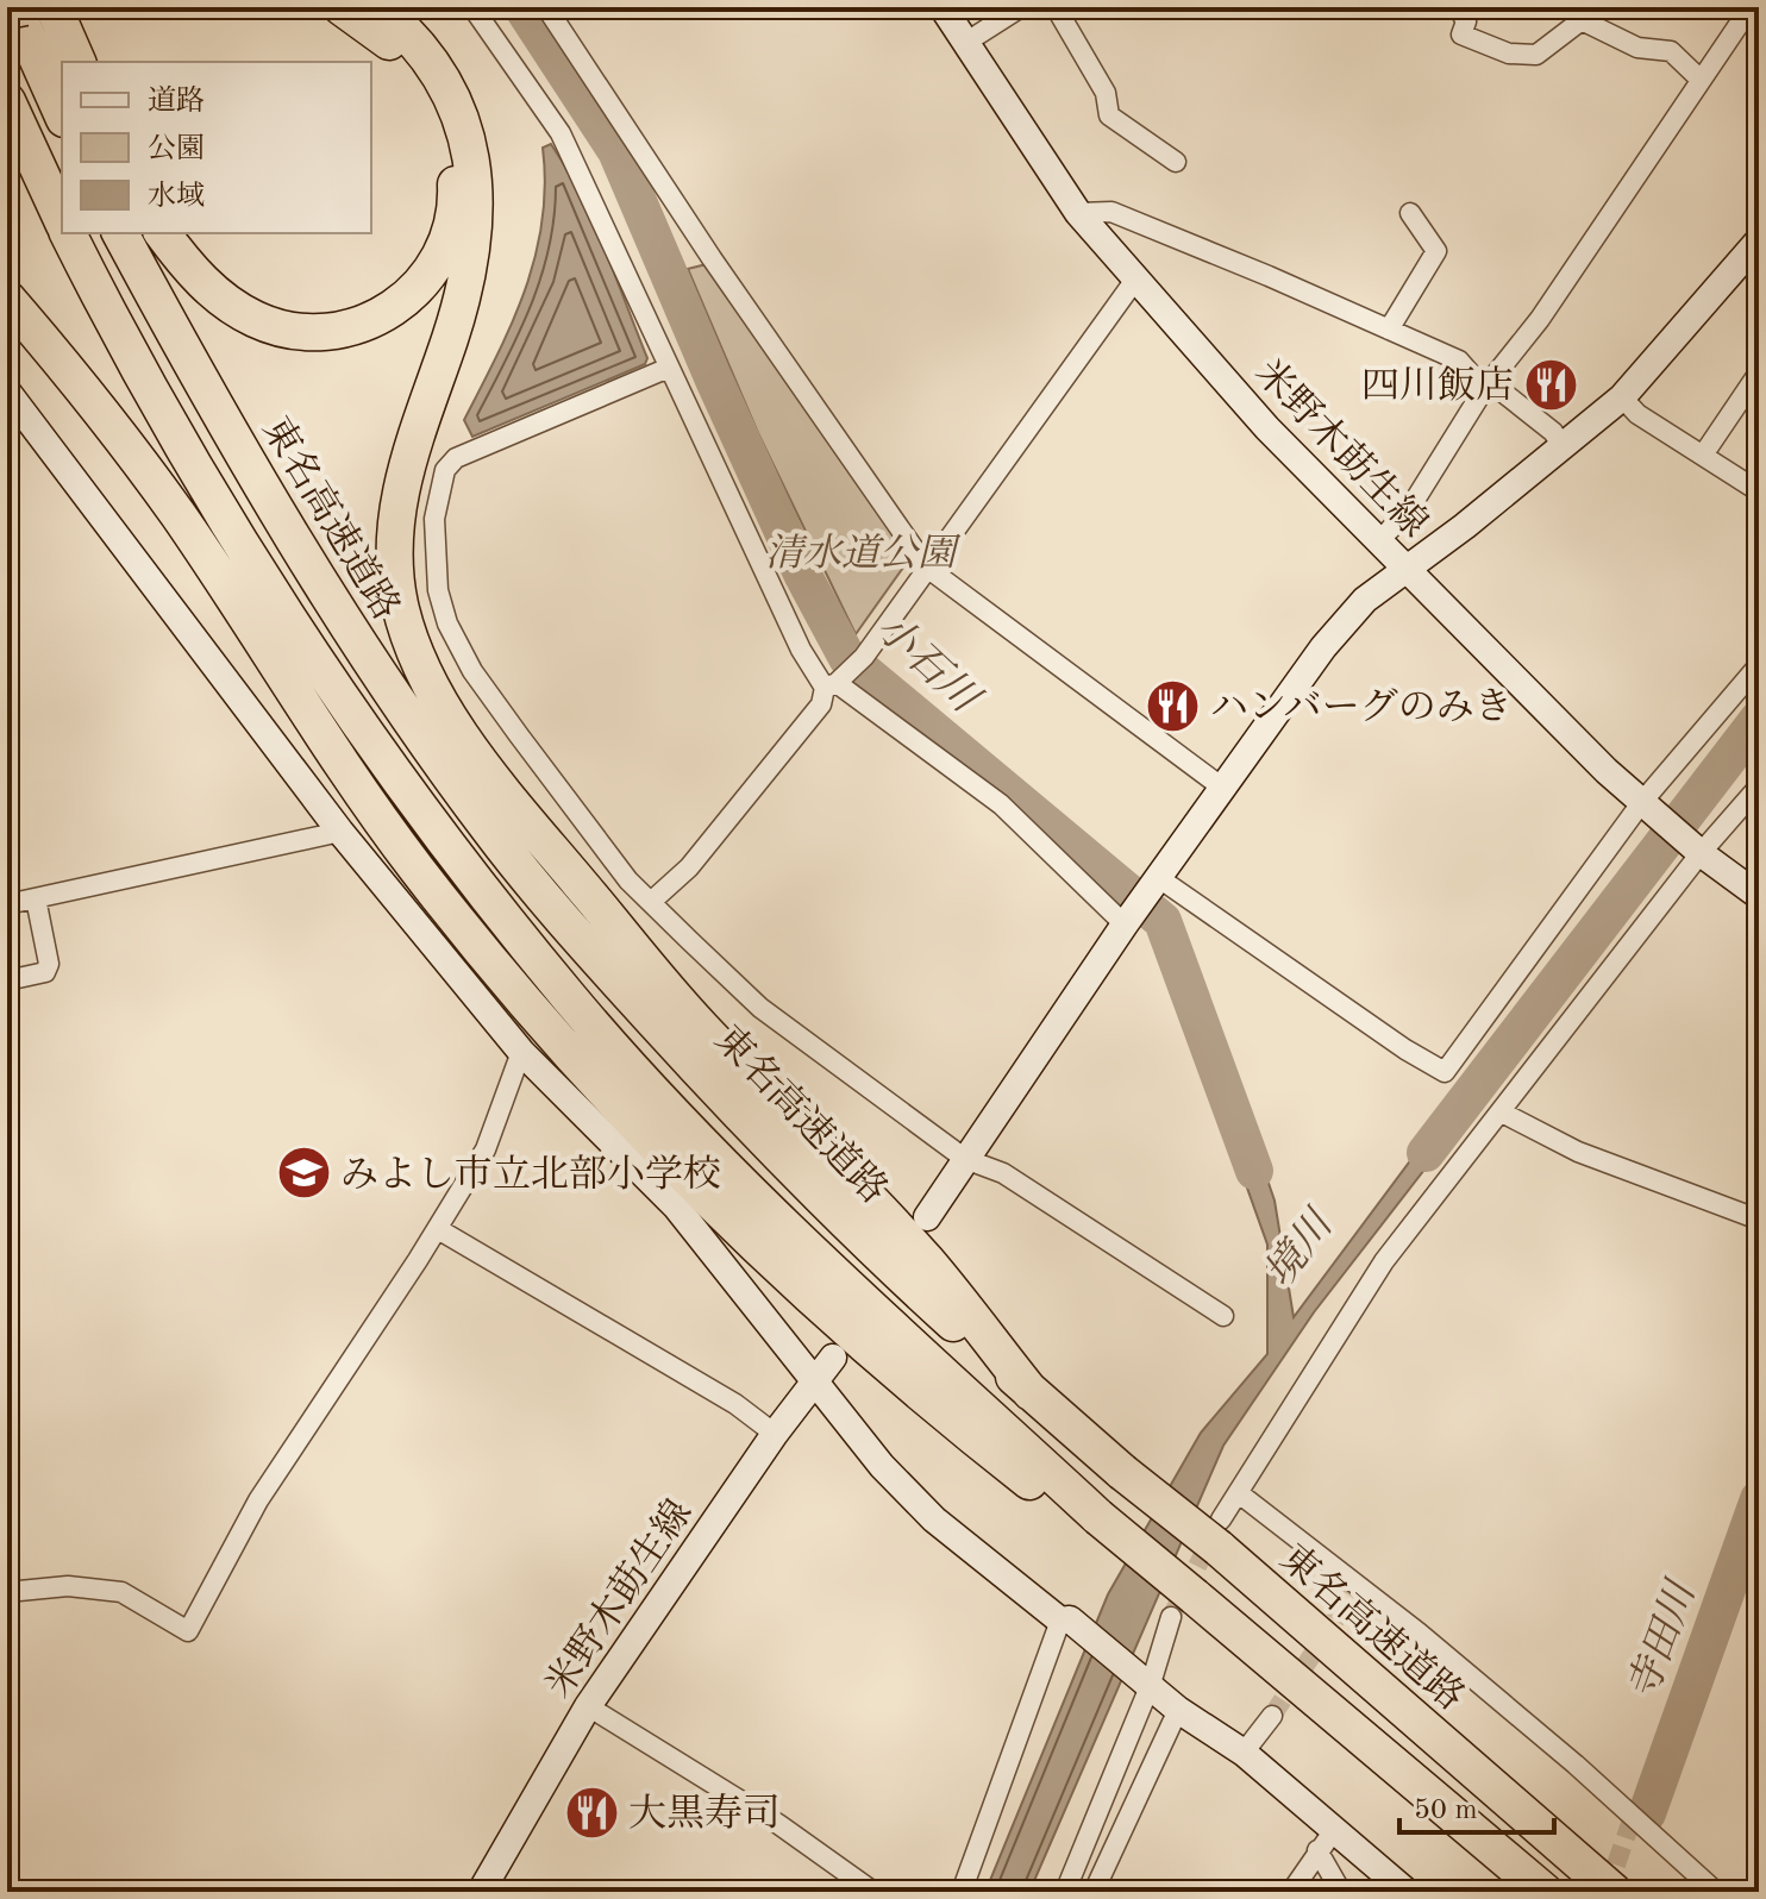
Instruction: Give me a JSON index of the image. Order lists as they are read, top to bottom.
{
  "streets": {
    "highway": ["東名高速道路"],
    "street": ["米野木莇生線"]
  },
  "water": ["小石川", "境川", "寺田川"],
  "parks": ["清水道公園"],
  "places": {
    "restaurant": ["四川飯店", "ハンバーグのみき", "大黒寿司"],
    "school or university": ["みよし市立北部小学校"]
  },
  "legend": ["道路", "公園", "水域"],
  "scale_bar": "50 m"
}
